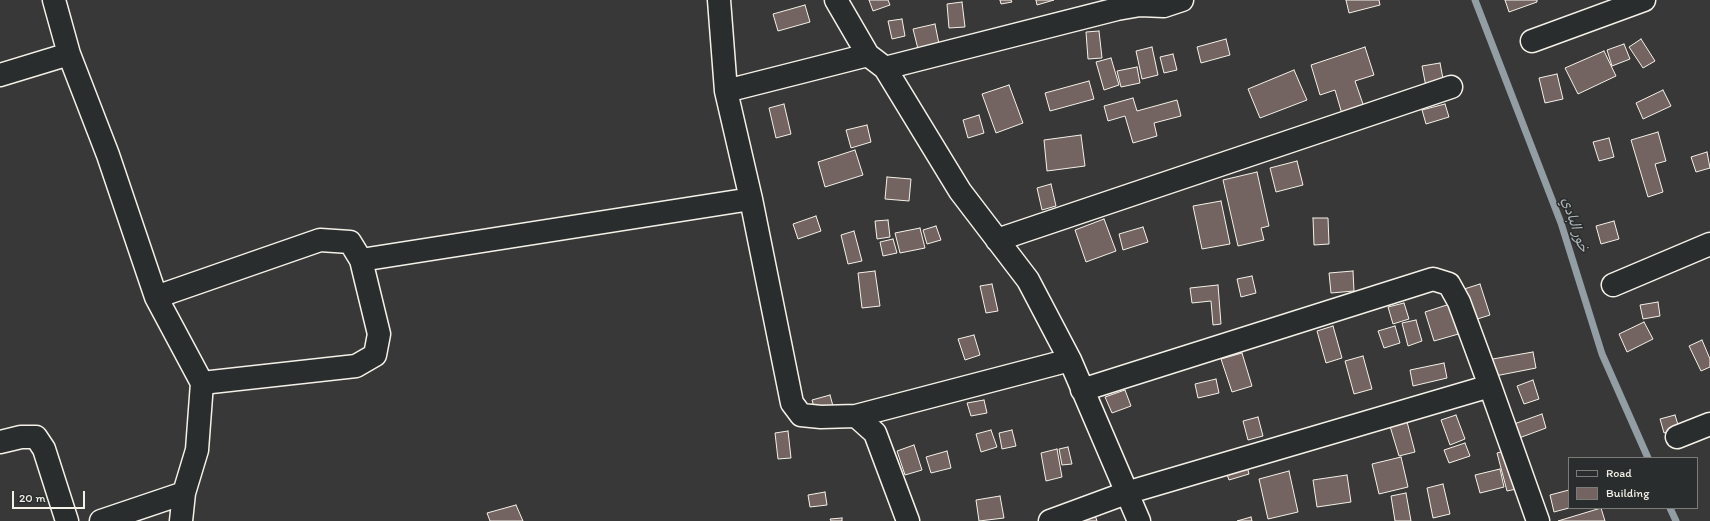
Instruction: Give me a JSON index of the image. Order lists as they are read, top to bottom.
{
  "water": ["خور البادي"],
  "legend": ["Road", "Building"],
  "scale_bar": "20 m"
}
